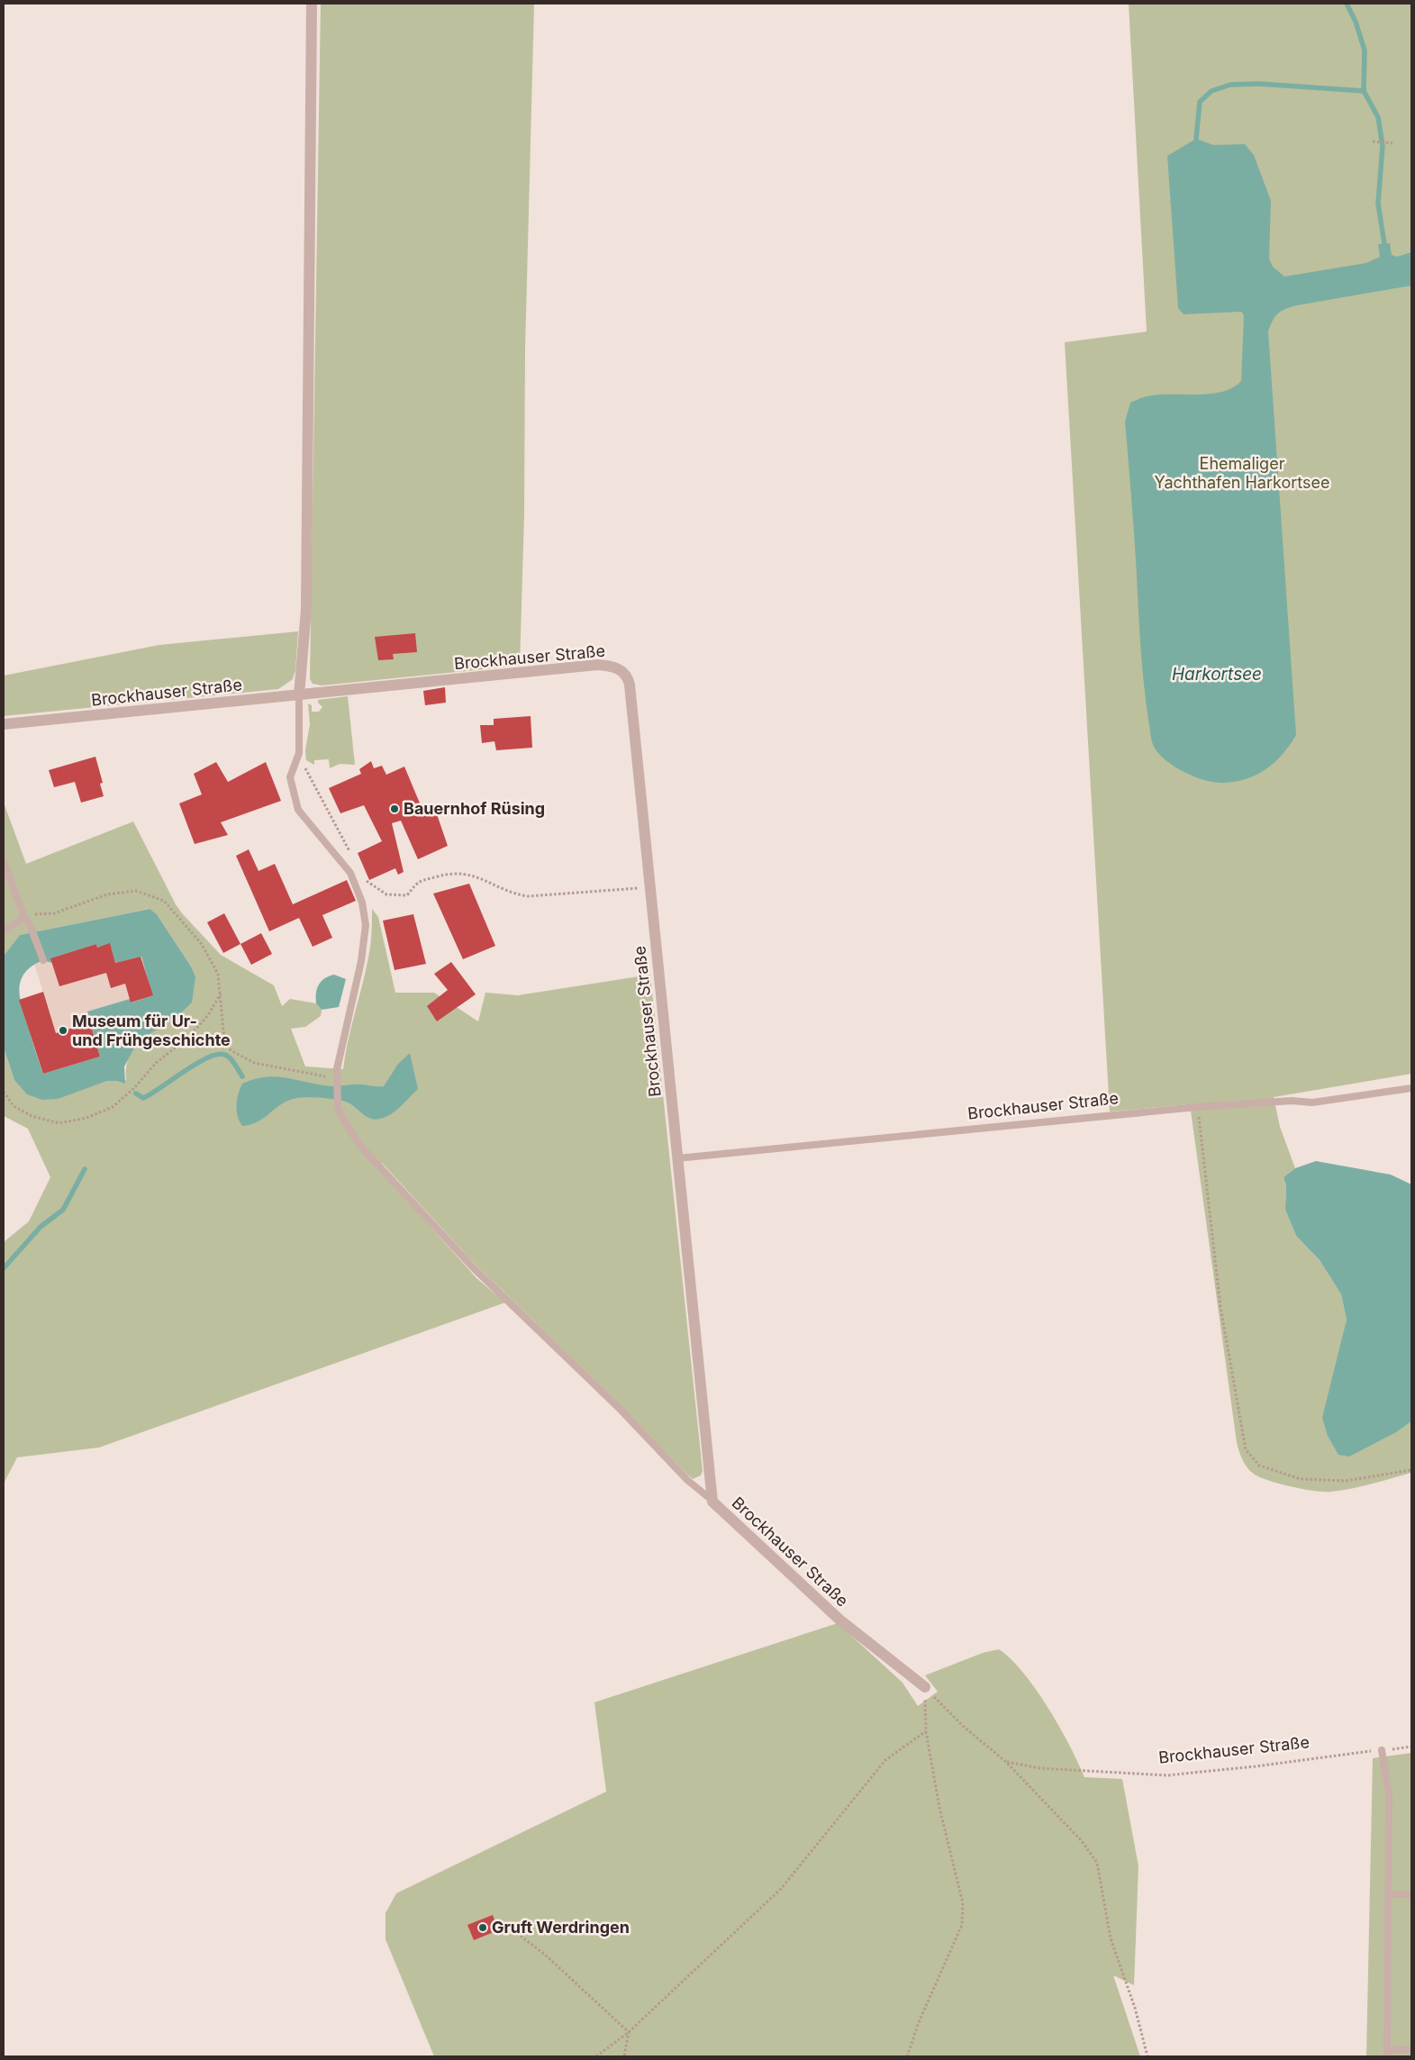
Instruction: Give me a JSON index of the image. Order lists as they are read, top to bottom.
{
  "streets": {
    "street": ["Brockhauser Straße"]
  },
  "water": ["Harkortsee"],
  "parks": ["Ehemaliger Yachthafen Harkortsee"],
  "places": ["Bauernhof Rüsing", "Museum für Ur- und Frühgeschichte", "Gruft Werdringen"]
}
